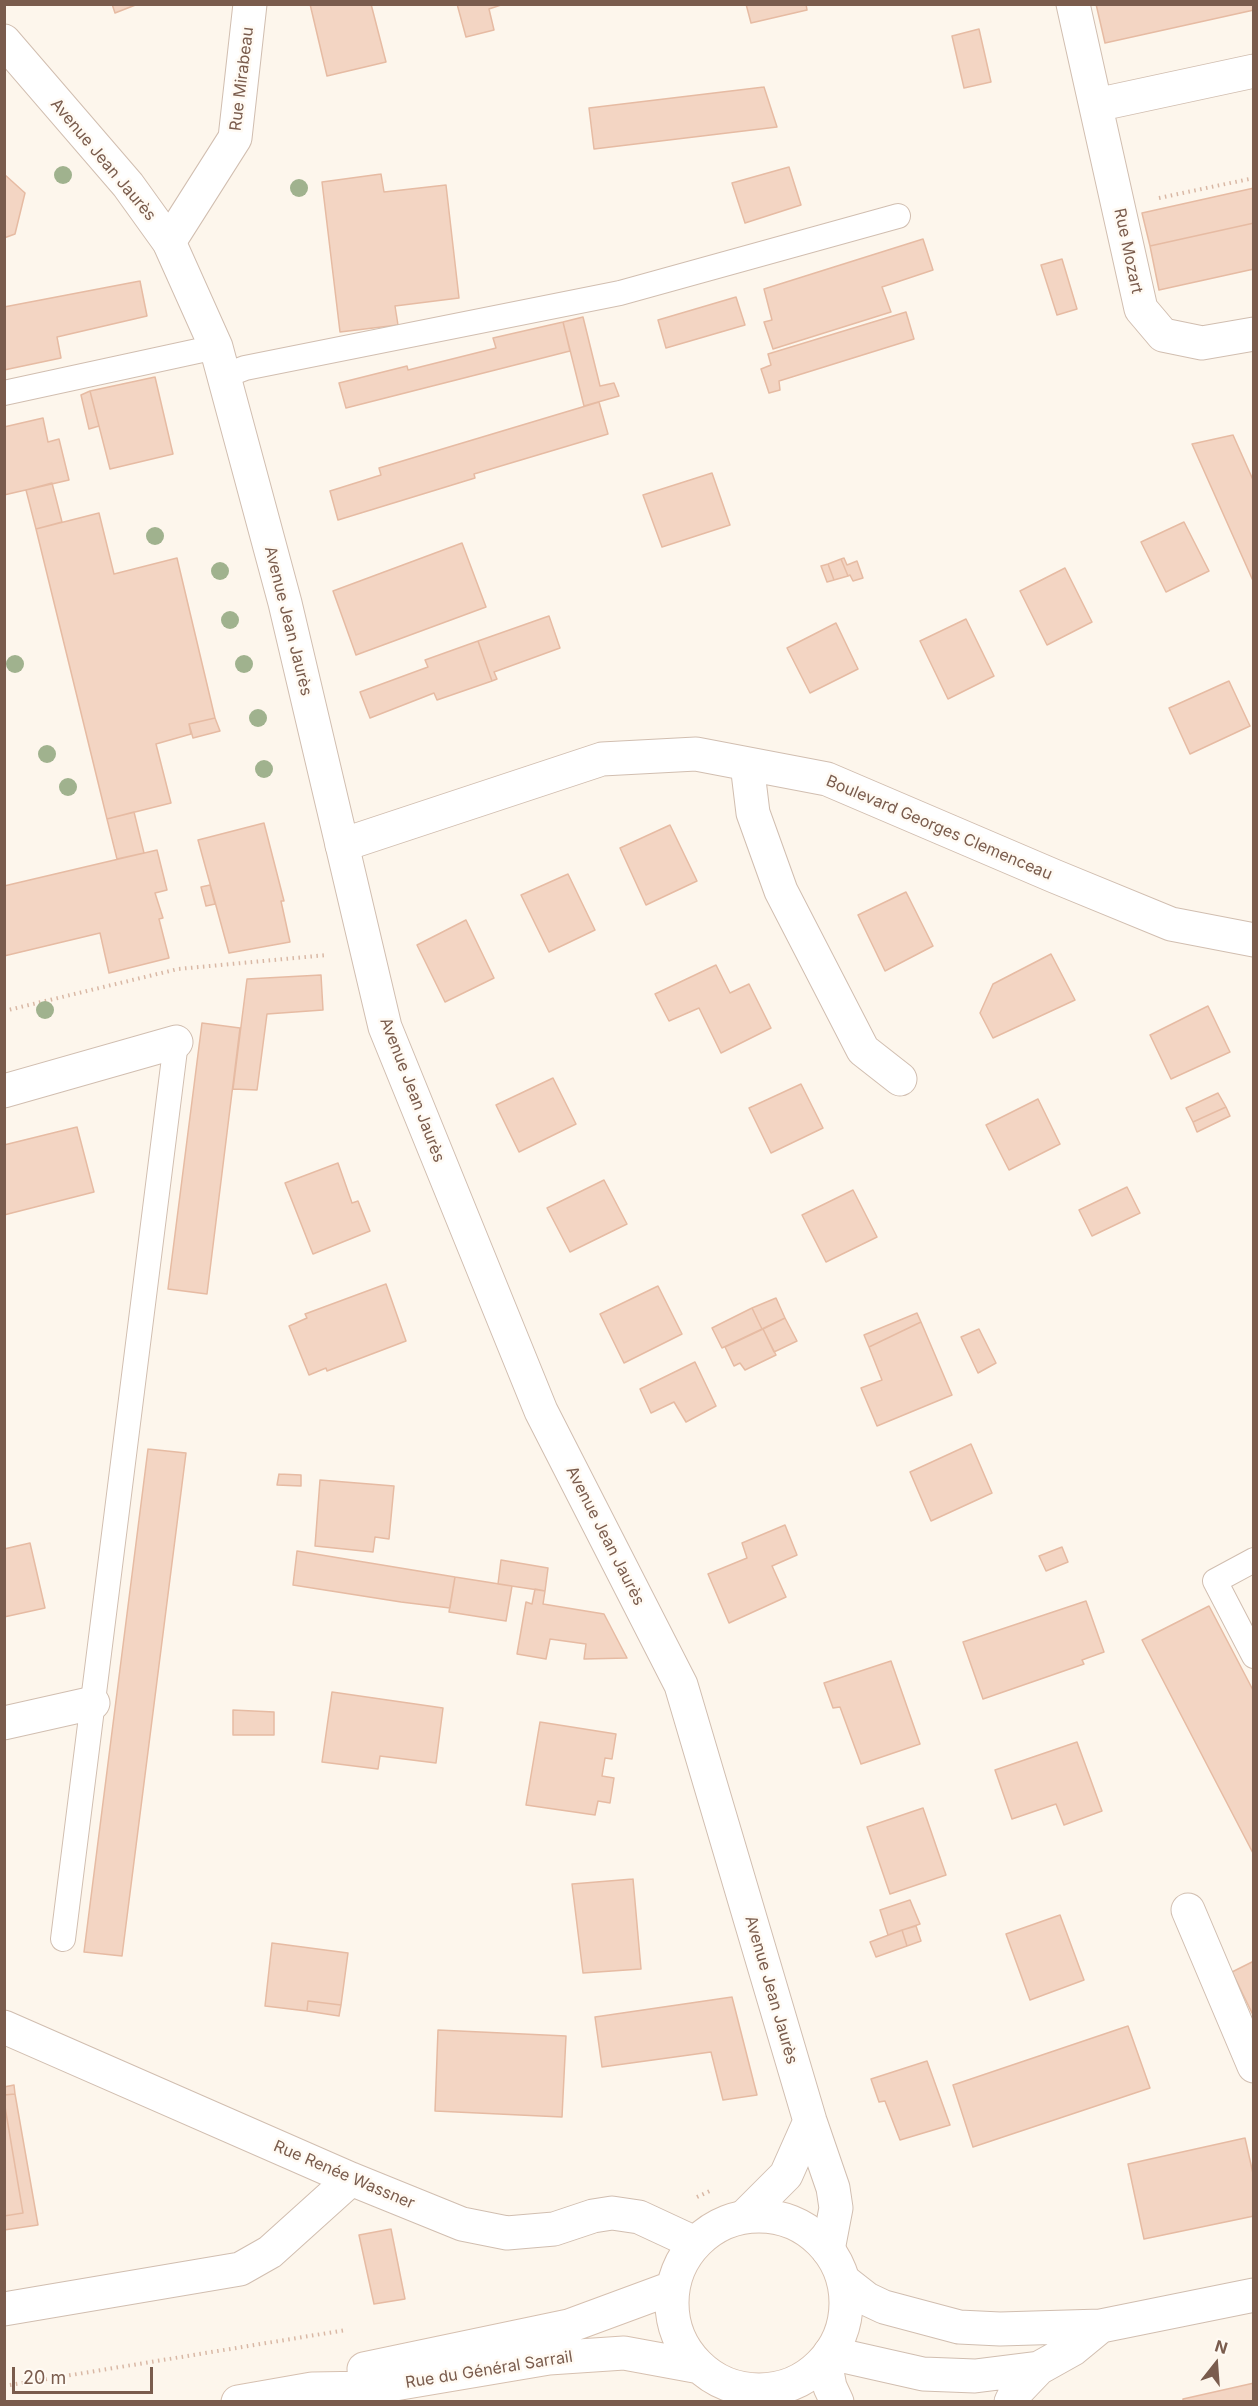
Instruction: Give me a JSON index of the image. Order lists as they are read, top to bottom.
{
  "streets": {
    "street": [
      "Rue Mirabeau",
      "Avenue Jean Jaurès",
      "Rue Mozart",
      "Boulevard Georges Clemenceau",
      "Rue Renée Wassner",
      "Rue du Général Sarrail"
    ]
  },
  "crossings": [
    ["Rue Mirabeau", "Avenue Jean Jaurès"],
    ["Avenue Jean Jaurès", "Boulevard Georges Clemenceau"],
    ["Avenue Jean Jaurès", "Rue Renée Wassner"],
    ["Avenue Jean Jaurès", "Rue du Général Sarrail"],
    ["Rue Renée Wassner", "Rue du Général Sarrail"]
  ],
  "scale_bar": "20 m",
  "north": "top"
}
